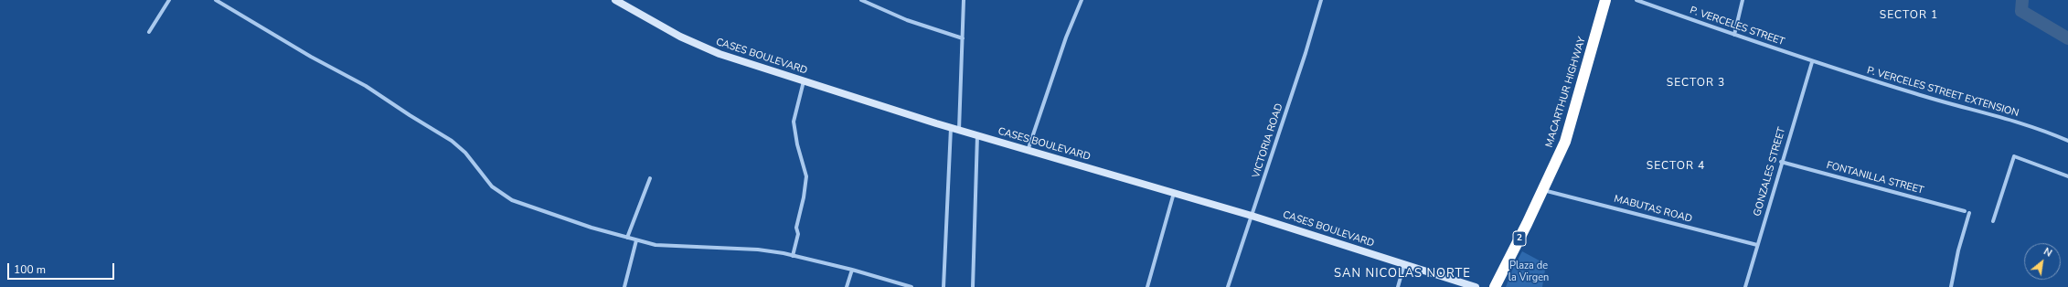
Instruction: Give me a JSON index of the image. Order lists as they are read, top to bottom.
{
  "streets": {
    "highway": ["MACARTHUR HIGHWAY", "2"],
    "street": [
      "P. VERCELES STREET",
      "CASES BOULEVARD",
      "P. VERCELES STREET EXTENSION",
      "VICTORIA ROAD",
      "GONZALES STREET",
      "FONTANILLA STREET",
      "MABUTAS ROAD"
    ]
  },
  "crossings": [
    ["P. VERCELES STREET", "P. VERCELES STREET EXTENSION"],
    ["P. VERCELES STREET", "GONZALES STREET"],
    ["CASES BOULEVARD", "VICTORIA ROAD"],
    ["MACARTHUR HIGHWAY", "MABUTAS ROAD"],
    ["P. VERCELES STREET EXTENSION", "GONZALES STREET"],
    ["GONZALES STREET", "FONTANILLA STREET"],
    ["GONZALES STREET", "MABUTAS ROAD"]
  ],
  "districts": [
    "SECTOR 1",
    "SECTOR 3",
    "SECTOR 4",
    "SAN NICOLAS NORTE"
  ],
  "parks": ["Plaza de la Virgen"],
  "scale_bar": "100 m",
  "north": "top right"
}
